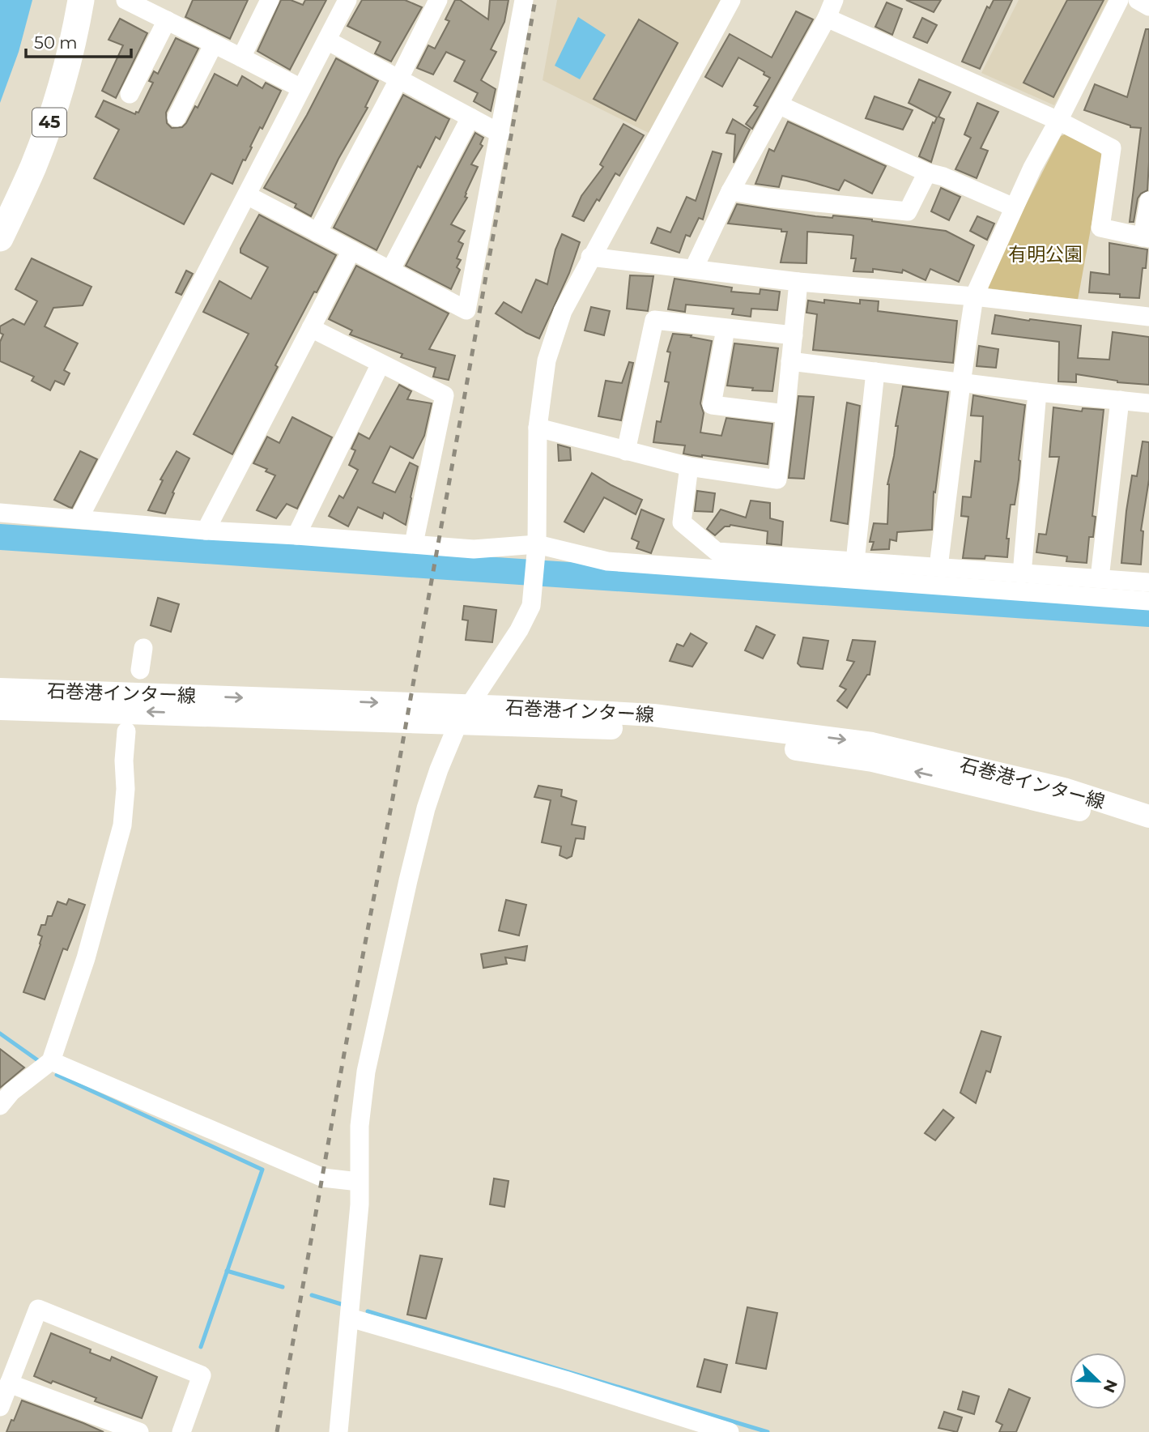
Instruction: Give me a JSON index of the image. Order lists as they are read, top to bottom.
{
  "streets": {
    "highway": ["45"],
    "main road": ["石巻港インター線"]
  },
  "parks": ["有明公園"],
  "scale_bar": "50 m",
  "north": "bottom right"
}
